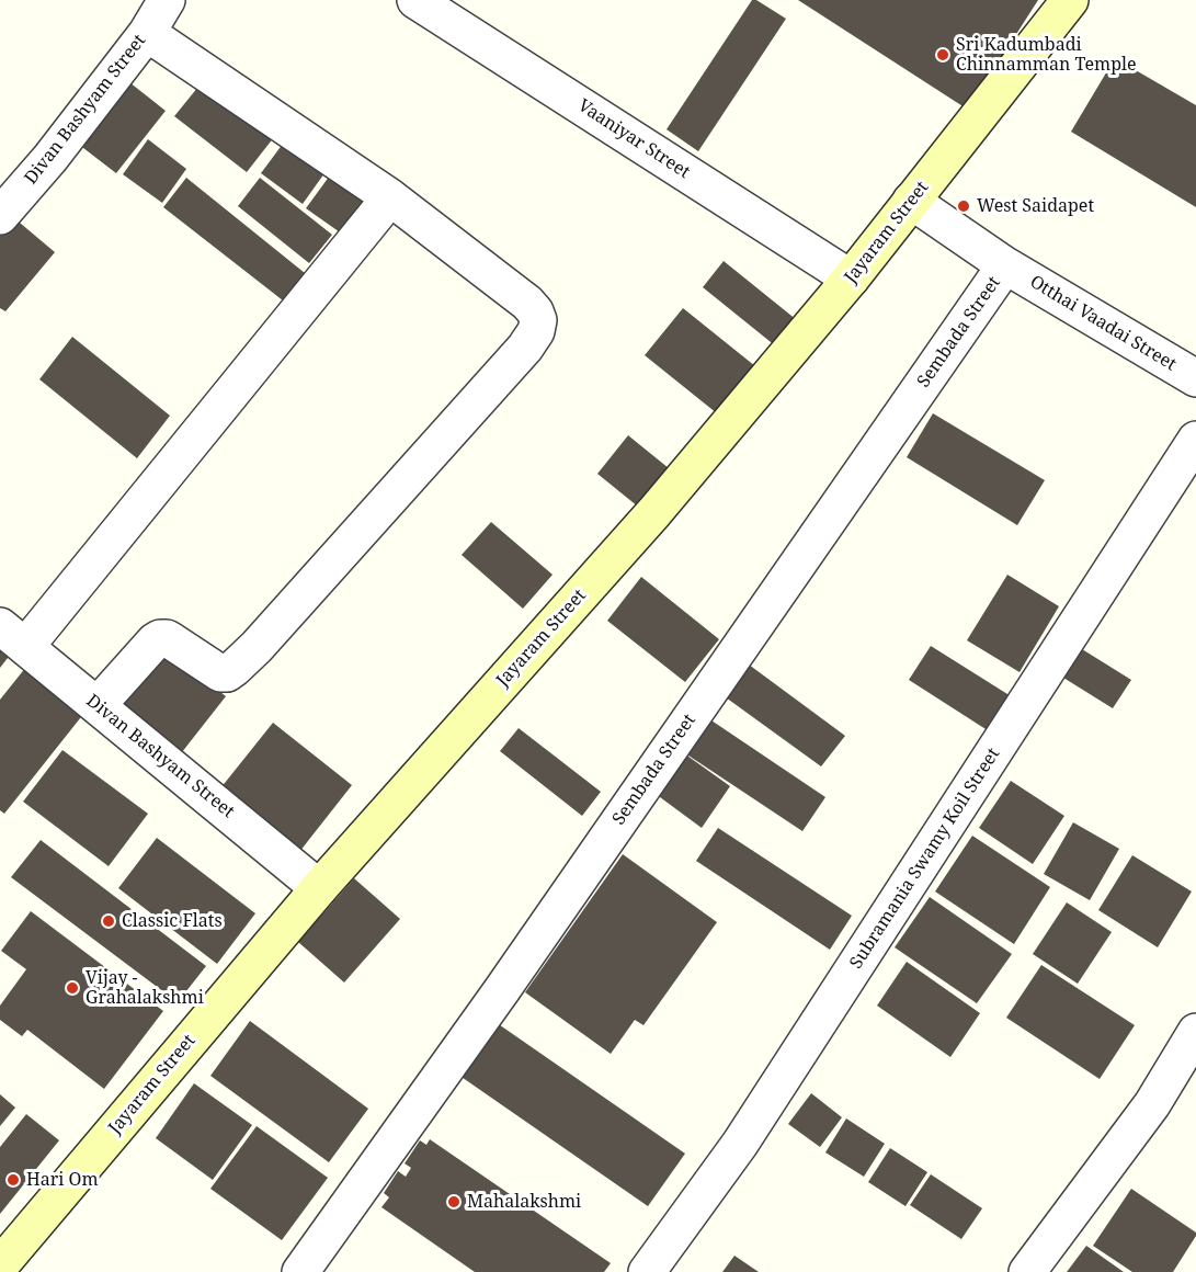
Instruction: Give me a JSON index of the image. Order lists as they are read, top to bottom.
{
  "streets": {
    "main road": ["Jayaram Street"],
    "street": [
      "Divan Bashyam Street",
      "Vaaniyar Street",
      "Otthai Vaadai Street",
      "Sembada Street",
      "Subramania Swamy Koil Street"
    ]
  },
  "crossings": [
    ["Divan Bashyam Street", "Jayaram Street"],
    ["Vaaniyar Street", "Jayaram Street"],
    ["Jayaram Street", "Otthai Vaadai Street"],
    ["Otthai Vaadai Street", "Sembada Street"]
  ],
  "places": [
    "Sri Kadumbadi Chinnamman Temple",
    "West Saidapet",
    "Classic Flats",
    "Vijay - Grahalakshmi",
    "Hari Om",
    "Mahalakshmi"
  ]
}
